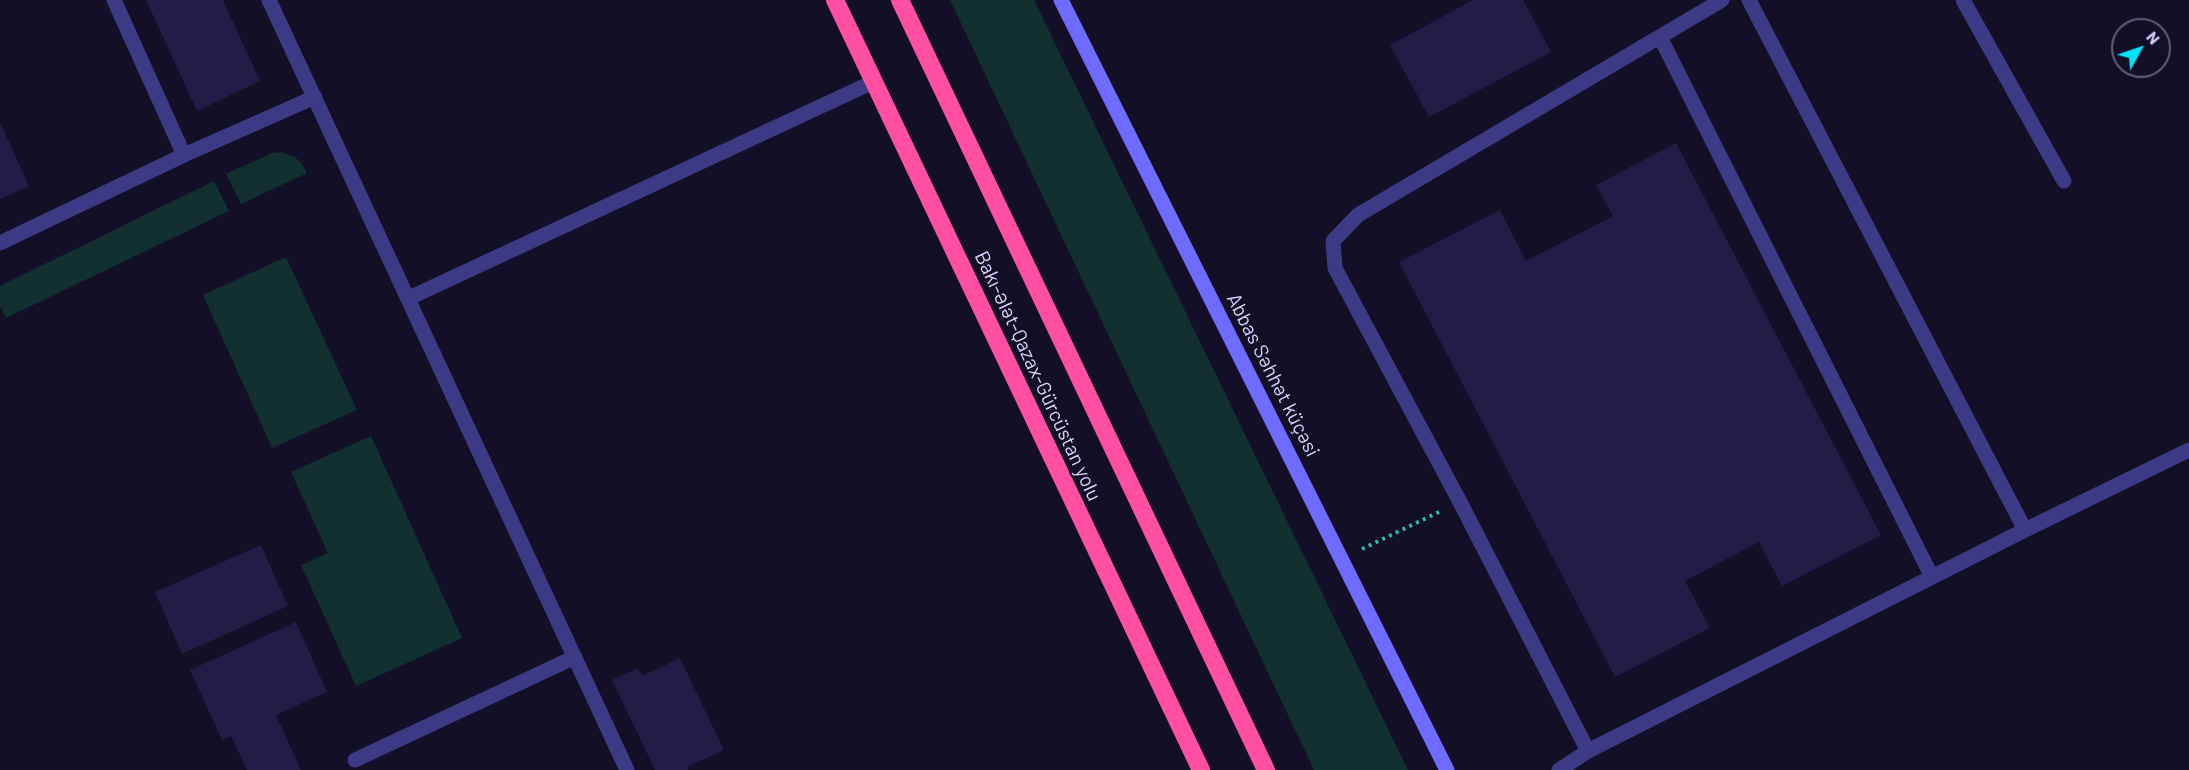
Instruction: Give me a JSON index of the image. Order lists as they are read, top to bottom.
{
  "streets": {
    "highway": ["Bakı-Ələt-Qazax-Gürcüstan yolu"],
    "street": ["Abbas Səhhət küçəsi"]
  },
  "north": "top right"
}
